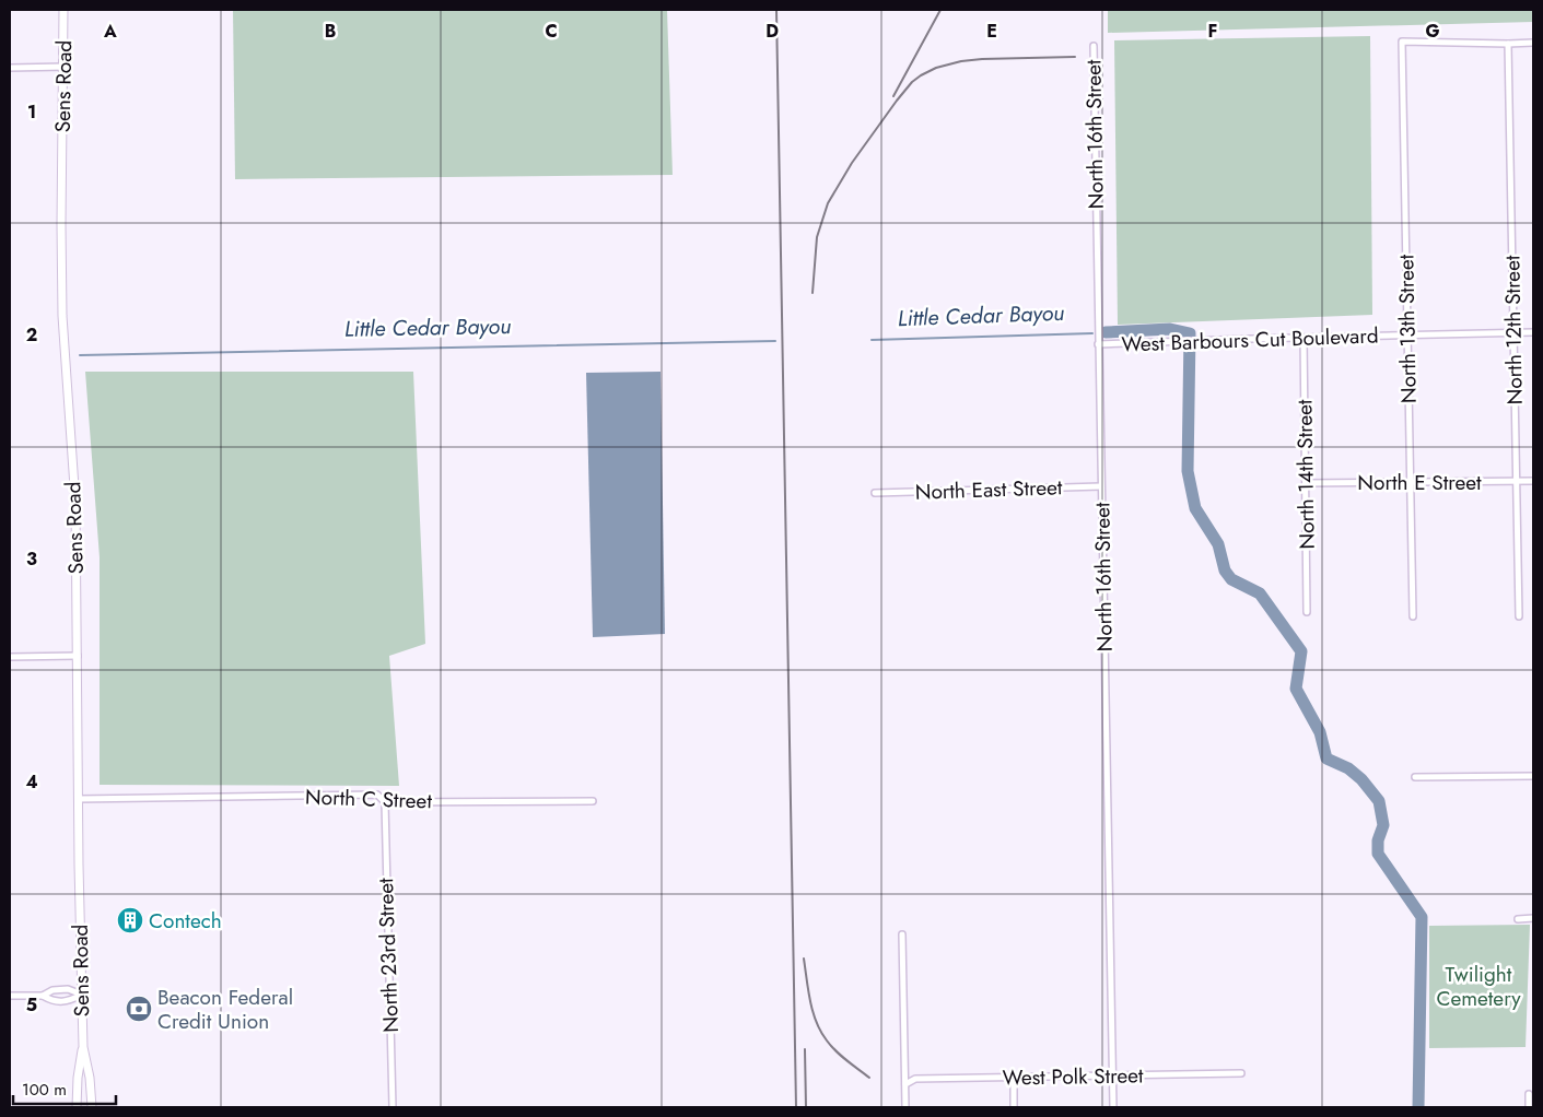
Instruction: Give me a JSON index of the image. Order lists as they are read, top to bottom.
{
  "streets": {
    "main road": ["Sens Road"],
    "street": [
      "North 16th Street",
      "North 13th Street",
      "North 12th Street",
      "West Barbours Cut Boulevard",
      "North 14th Street",
      "North E Street",
      "North East Street",
      "North C Street",
      "North 23rd Street",
      "West Polk Street"
    ]
  },
  "crossings": [
    ["Sens Road", "North C Street"],
    ["North 16th Street", "West Barbours Cut Boulevard"],
    ["North 16th Street", "North East Street"],
    ["North 16th Street", "West Polk Street"],
    ["North 13th Street", "North 12th Street"],
    ["North 13th Street", "West Barbours Cut Boulevard"],
    ["North 13th Street", "North E Street"],
    ["North 12th Street", "West Barbours Cut Boulevard"],
    ["North 12th Street", "North E Street"],
    ["West Barbours Cut Boulevard", "North 14th Street"],
    ["North 14th Street", "North E Street"],
    ["North C Street", "North 23rd Street"]
  ],
  "water": ["Little Cedar Bayou"],
  "parks": ["Twilight Cemetery"],
  "places": {
    "building": ["Contech"],
    "bank": ["Beacon Federal Credit Union"]
  },
  "scale_bar": "100 m",
  "grid": {
    "columns": [
      "A",
      "B",
      "C",
      "D",
      "E",
      "F",
      "G"
    ],
    "rows": [
      "1",
      "2",
      "3",
      "4",
      "5"
    ]
  }
}
